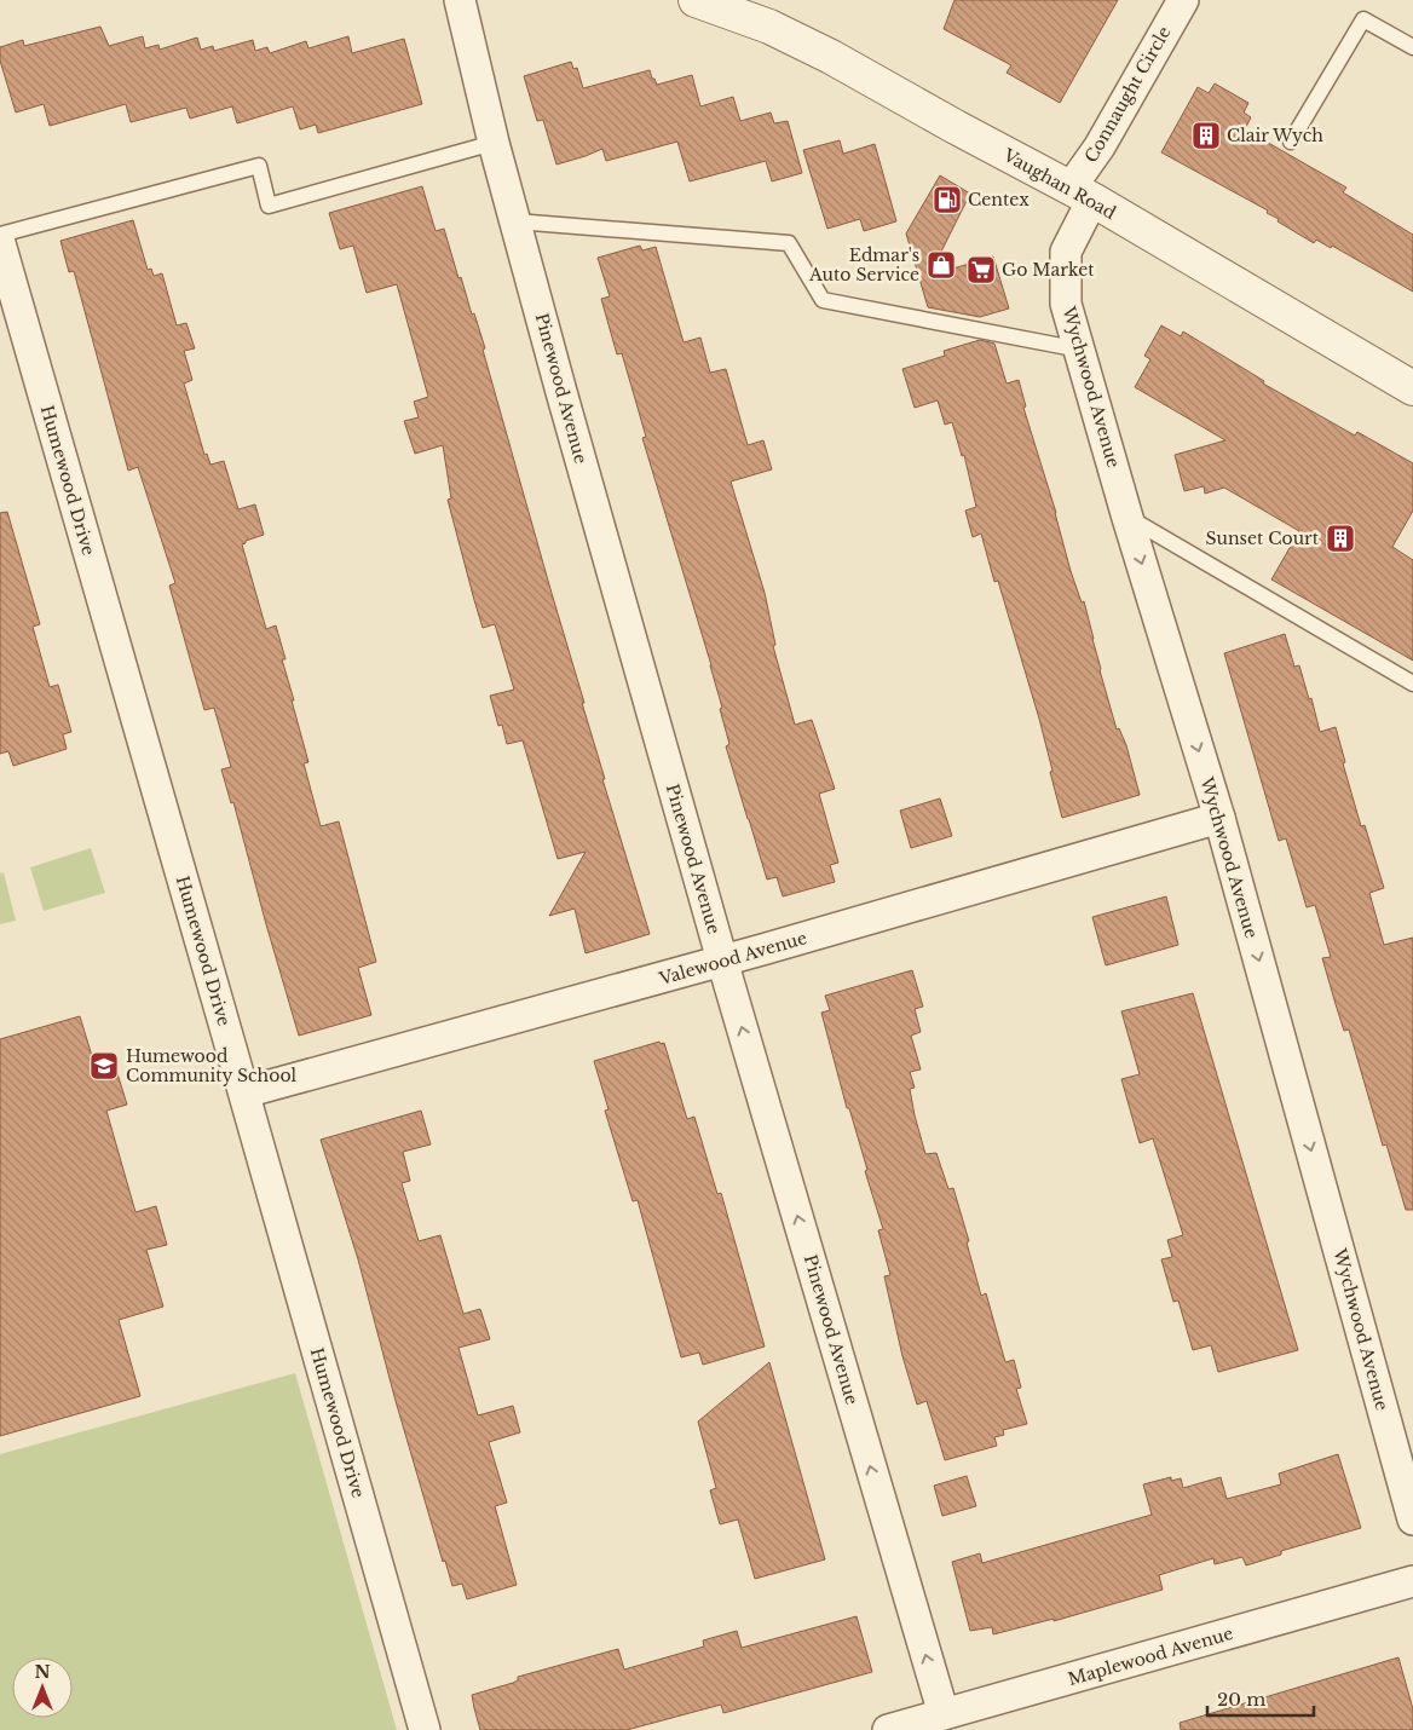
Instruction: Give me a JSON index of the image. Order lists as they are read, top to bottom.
{
  "streets": {
    "street": [
      "Connaught Circle",
      "Vaughan Road",
      "Wychwood Avenue",
      "Pinewood Avenue",
      "Humewood Drive",
      "Valewood Avenue",
      "Maplewood Avenue"
    ]
  },
  "crossings": [
    ["Connaught Circle", "Vaughan Road"],
    ["Connaught Circle", "Wychwood Avenue"],
    ["Vaughan Road", "Wychwood Avenue"],
    ["Wychwood Avenue", "Valewood Avenue"],
    ["Pinewood Avenue", "Valewood Avenue"],
    ["Pinewood Avenue", "Maplewood Avenue"],
    ["Humewood Drive", "Valewood Avenue"]
  ],
  "one_way": ["Wychwood Avenue", "Pinewood Avenue"],
  "places": {
    "building": ["Clair Wych", "Sunset Court"],
    "fuel station": ["Centex"],
    "shop": ["Edmar's Auto Service"],
    "supermarket": ["Go Market"],
    "school or university": ["Humewood Community School"]
  },
  "scale_bar": "20 m",
  "north": "top"
}
